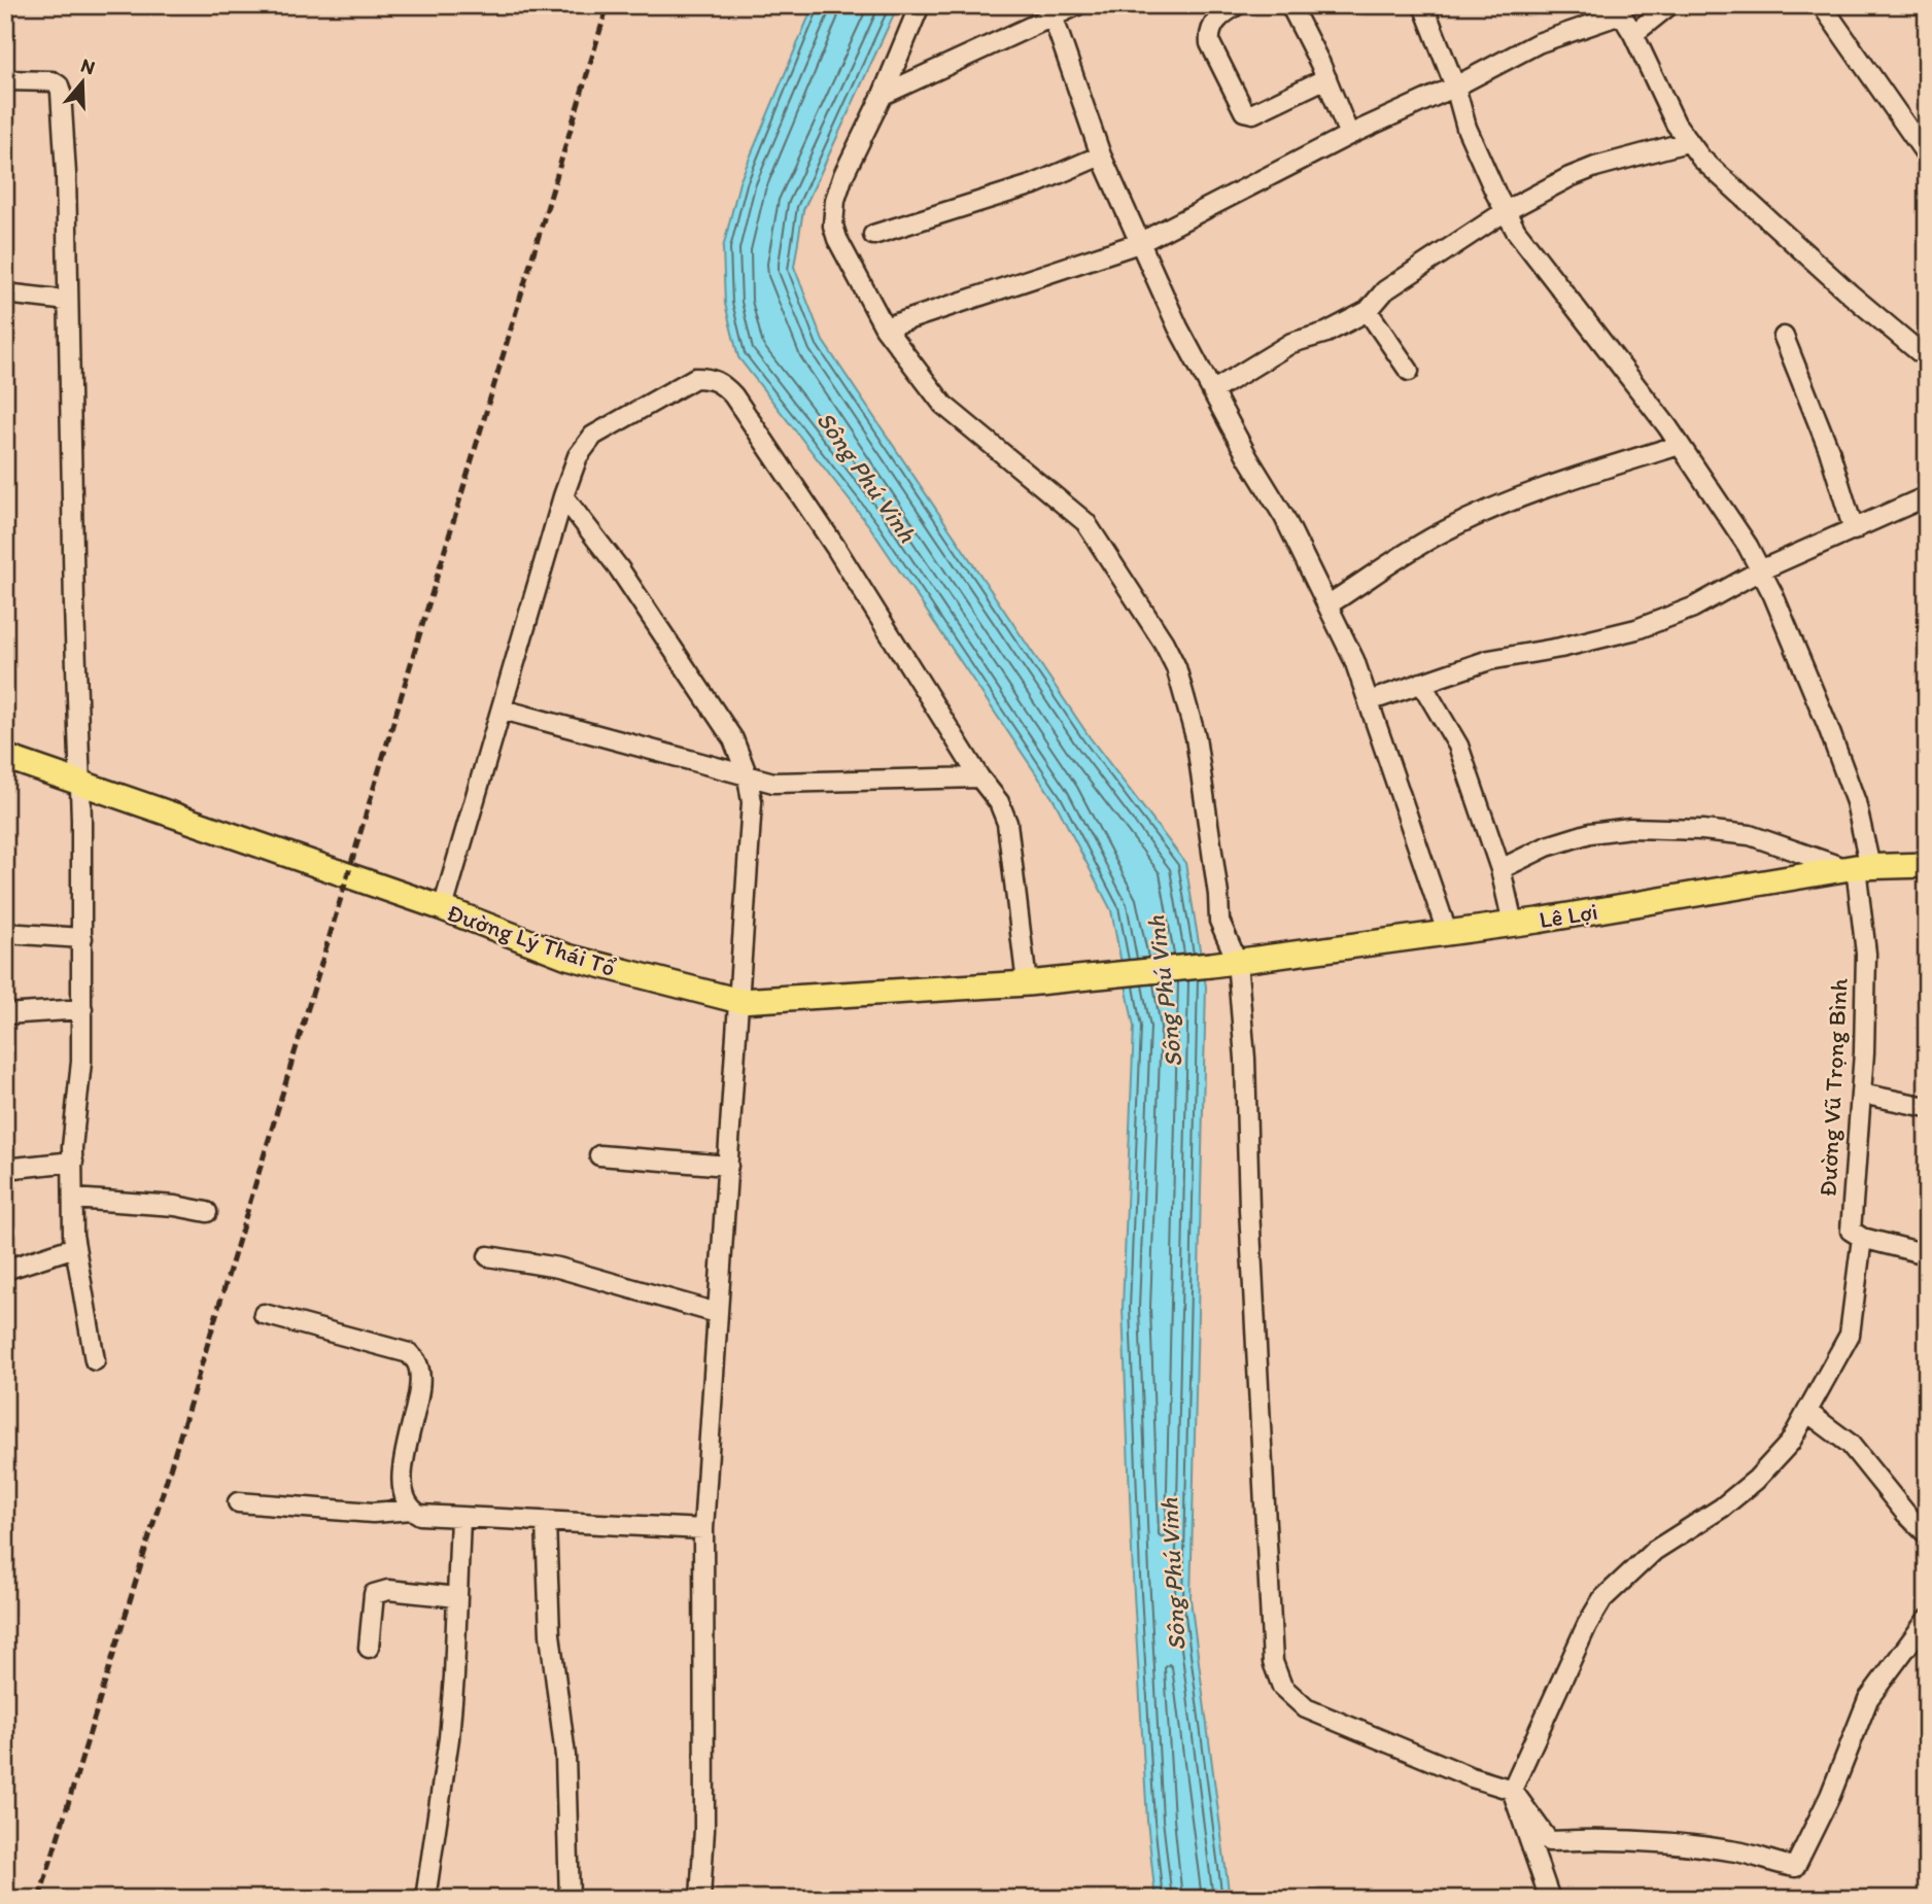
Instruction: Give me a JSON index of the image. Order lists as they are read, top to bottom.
{
  "streets": {
    "main road": ["Lê Lợi", "Đường Lý Thái Tổ"],
    "street": ["Đường Vũ Trọng Bình"]
  },
  "crossings": [
    ["Lê Lợi", "Đường Lý Thái Tổ"],
    ["Lê Lợi", "Đường Vũ Trọng Bình"]
  ],
  "water": ["Sông Phú Vinh"],
  "north": "top"
}
